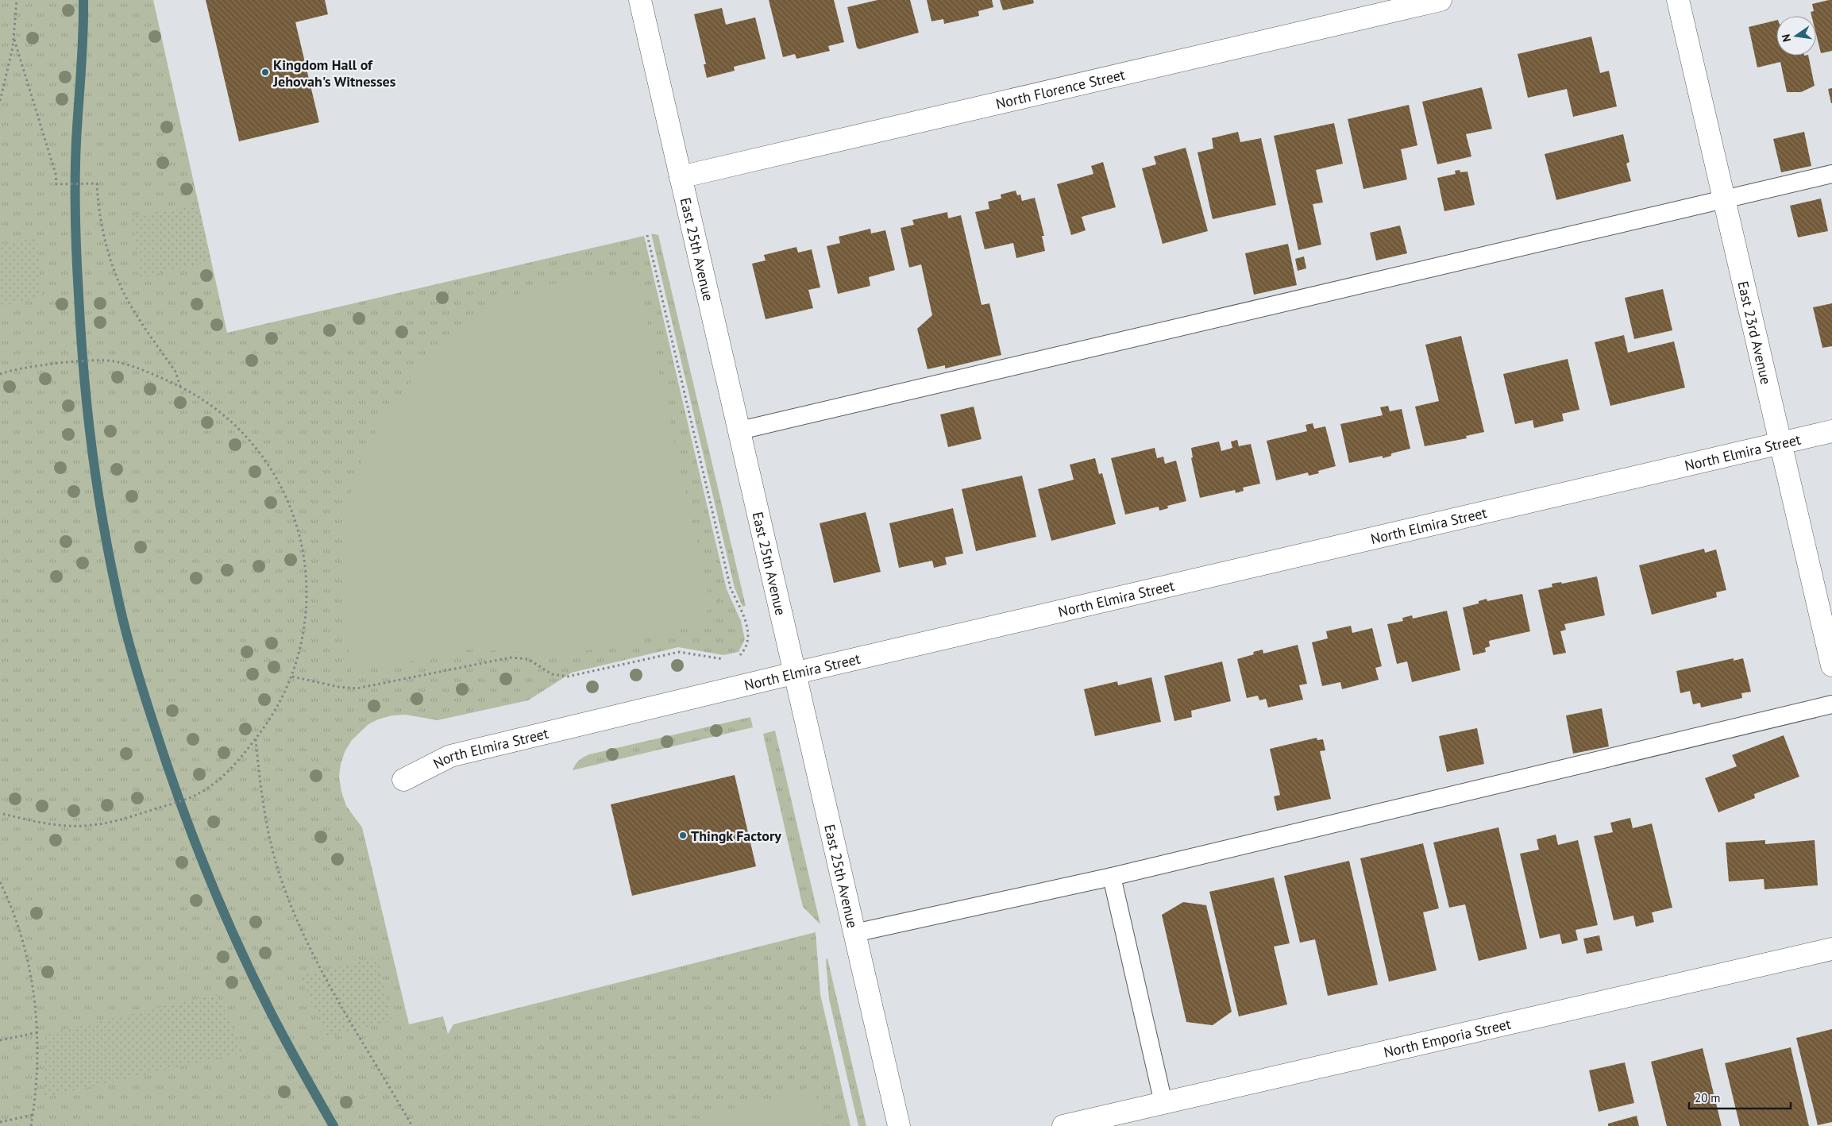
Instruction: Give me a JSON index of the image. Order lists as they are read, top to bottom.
{
  "streets": {
    "street": [
      "North Florence Street",
      "East 25th Avenue",
      "East 23rd Avenue",
      "North Elmira Street",
      "North Emporia Street"
    ]
  },
  "crossings": [
    ["North Florence Street", "East 25th Avenue"],
    ["East 25th Avenue", "North Elmira Street"],
    ["East 23rd Avenue", "North Elmira Street"]
  ],
  "places": ["Kingdom Hall of Jehovah's Witnesses", "Thingk Factory"],
  "scale_bar": "20 m",
  "north": "left"
}
